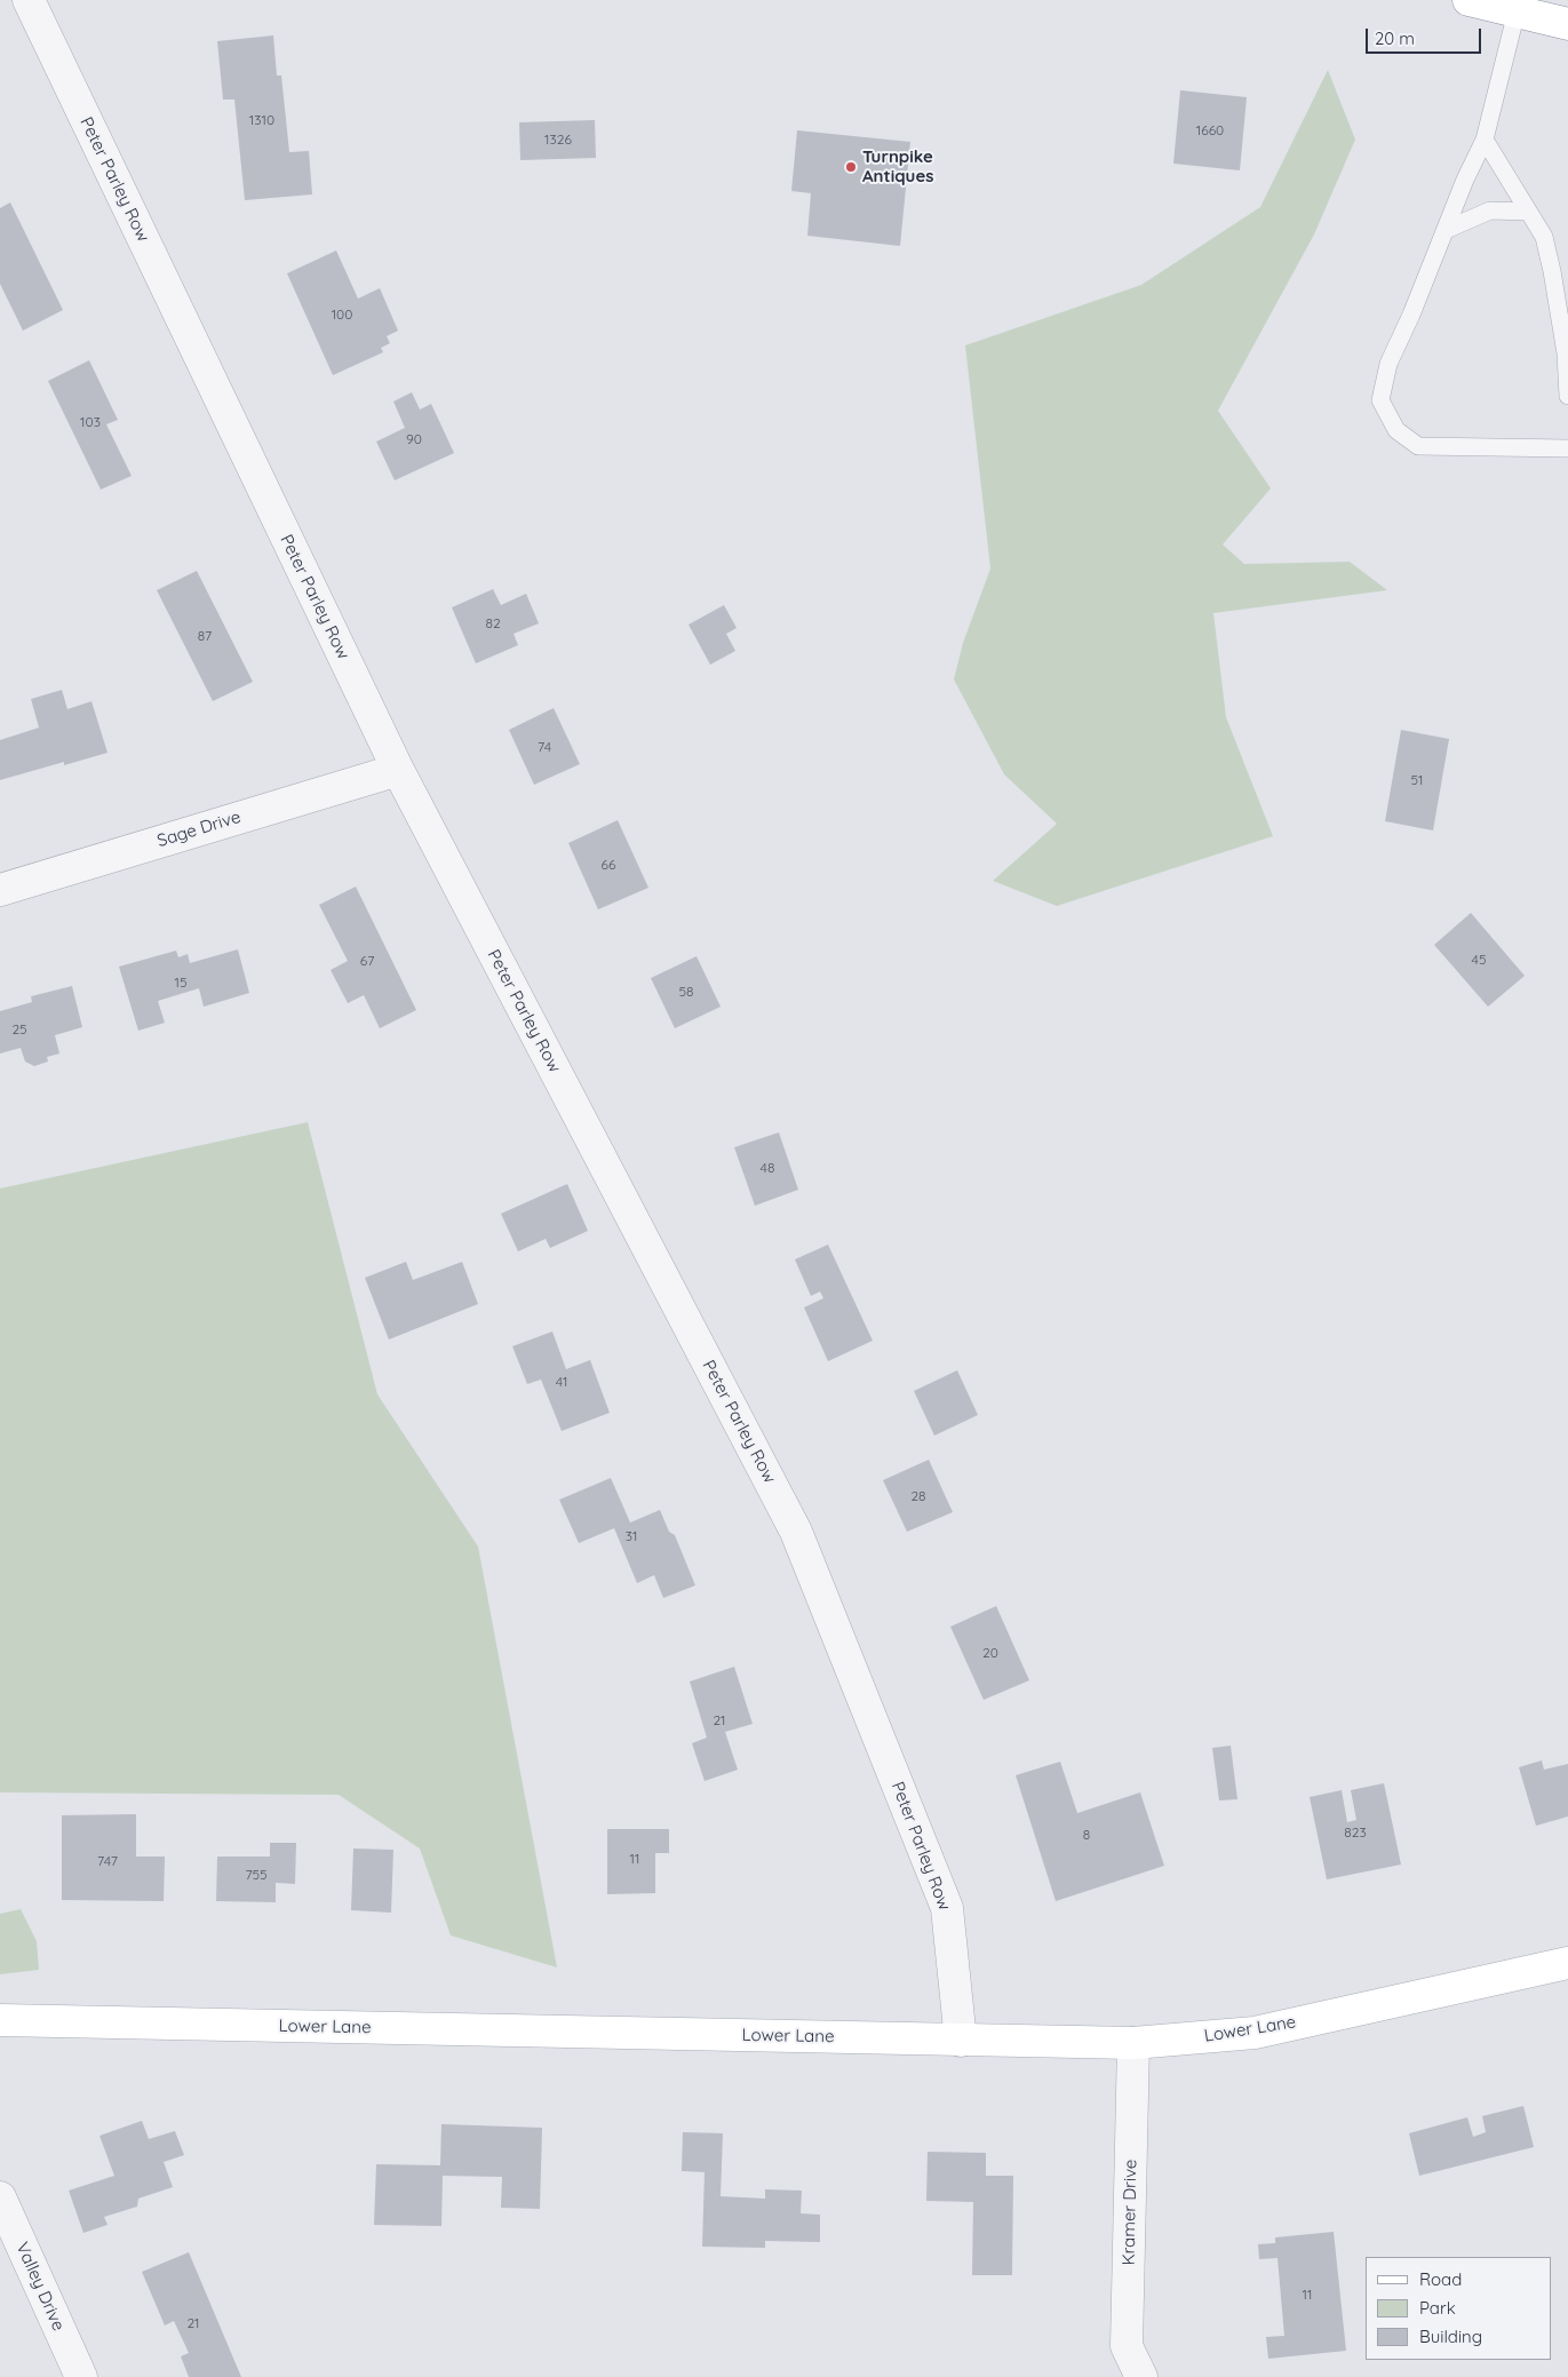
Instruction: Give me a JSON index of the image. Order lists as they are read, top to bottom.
{
  "streets": {
    "main road": ["Lower Lane"],
    "street": [
      "Peter Parley Row",
      "Sage Drive",
      "Kramer Drive",
      "Valley Drive"
    ]
  },
  "crossings": [
    ["Peter Parley Row", "Sage Drive"],
    ["Peter Parley Row", "Lower Lane"],
    ["Lower Lane", "Kramer Drive"]
  ],
  "places": ["Turnpike Antiques"],
  "house_numbers": [
    "1310",
    "1660",
    "1326",
    "100",
    "103",
    "90",
    "82",
    "87",
    "74",
    "51",
    "66",
    "45",
    "67",
    "15",
    "58",
    "25",
    "48",
    "41",
    "28",
    "31",
    "20",
    "21",
    "823",
    "8",
    "11",
    "747",
    "755",
    "11",
    "21"
  ],
  "legend": ["Road", "Park", "Building"],
  "scale_bar": "20 m"
}
